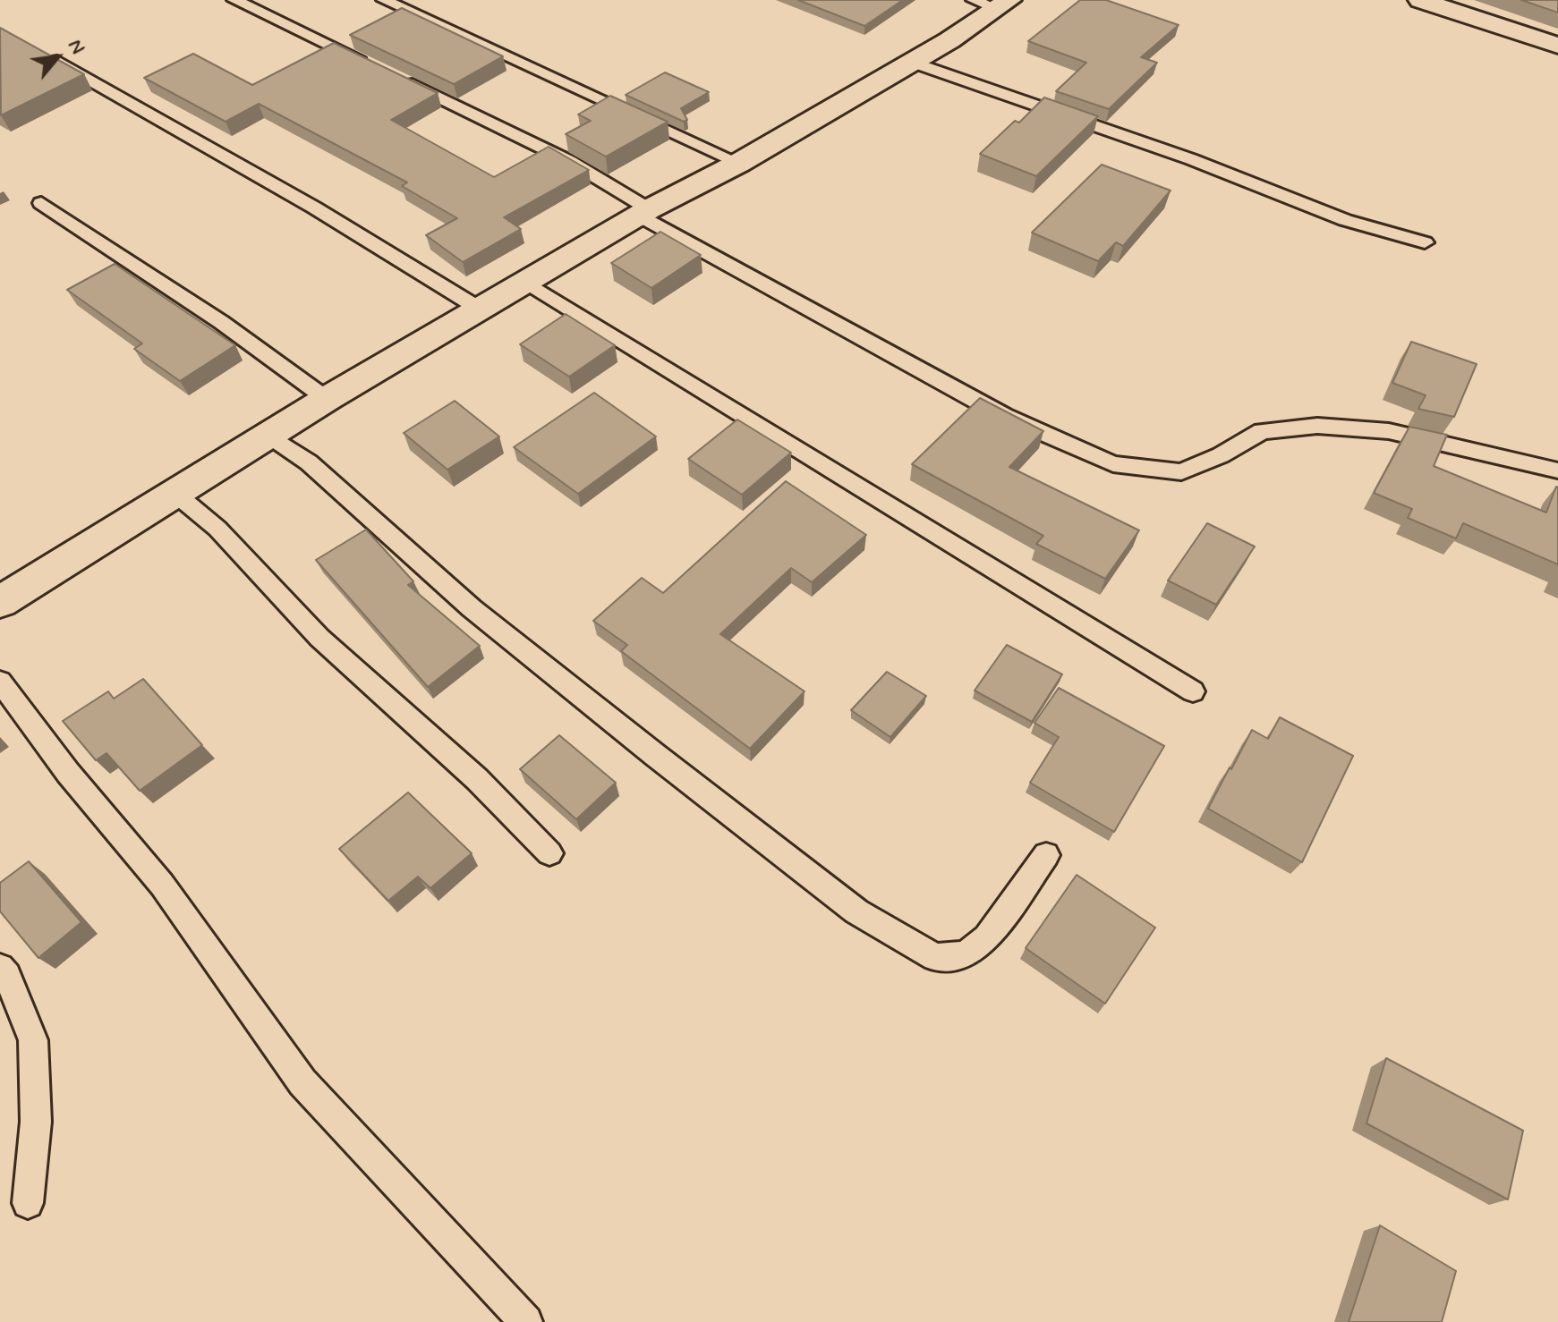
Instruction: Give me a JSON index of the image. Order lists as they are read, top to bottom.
{
  "north": "top right"
}
